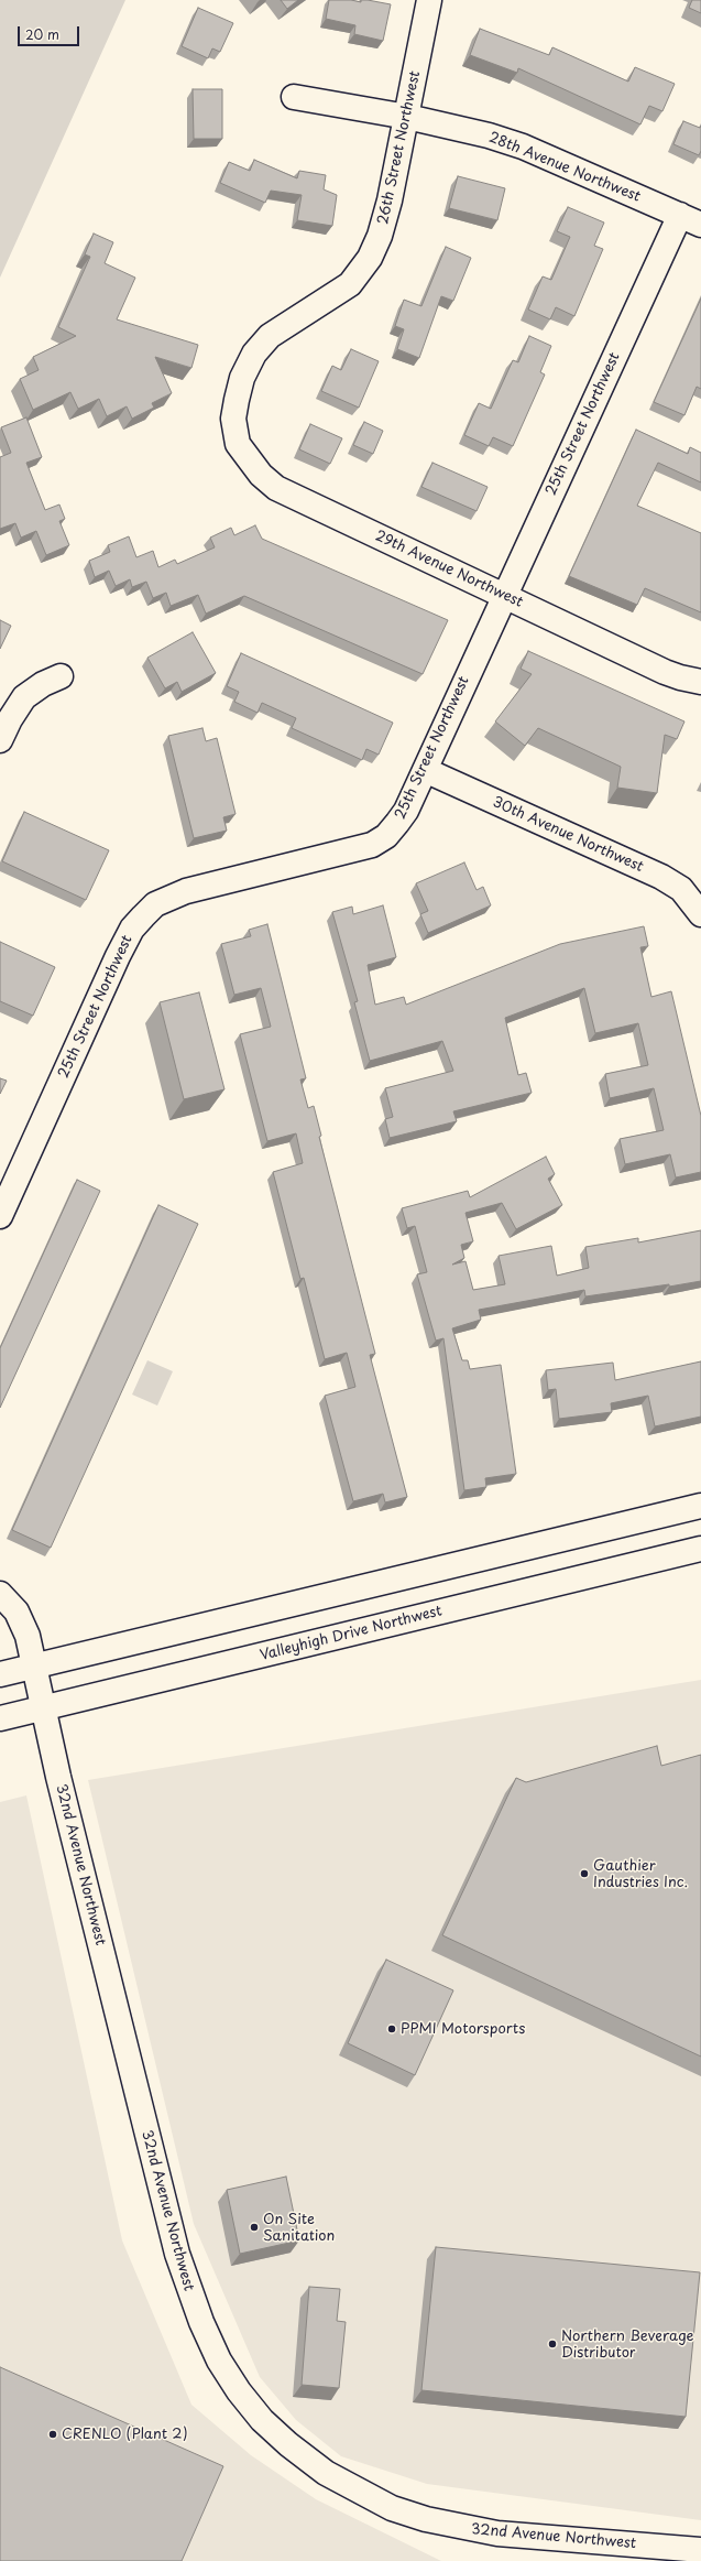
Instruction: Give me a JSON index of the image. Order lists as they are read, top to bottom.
{
  "streets": {
    "street": [
      "26th Street Northwest",
      "28th Avenue Northwest",
      "25th Street Northwest",
      "29th Avenue Northwest",
      "30th Avenue Northwest",
      "Valleyhigh Drive Northwest",
      "32nd Avenue Northwest"
    ]
  },
  "crossings": [
    ["26th Street Northwest", "28th Avenue Northwest"],
    ["26th Street Northwest", "29th Avenue Northwest"],
    ["28th Avenue Northwest", "25th Street Northwest"],
    ["25th Street Northwest", "29th Avenue Northwest"],
    ["25th Street Northwest", "30th Avenue Northwest"],
    ["Valleyhigh Drive Northwest", "32nd Avenue Northwest"]
  ],
  "places": [
    "Gauthier Industries Inc.",
    "PPMI Motorsports",
    "On Site Sanitation",
    "Northern Beverage Distributor",
    "CRENLO (Plant 2)"
  ],
  "scale_bar": "20 m"
}
